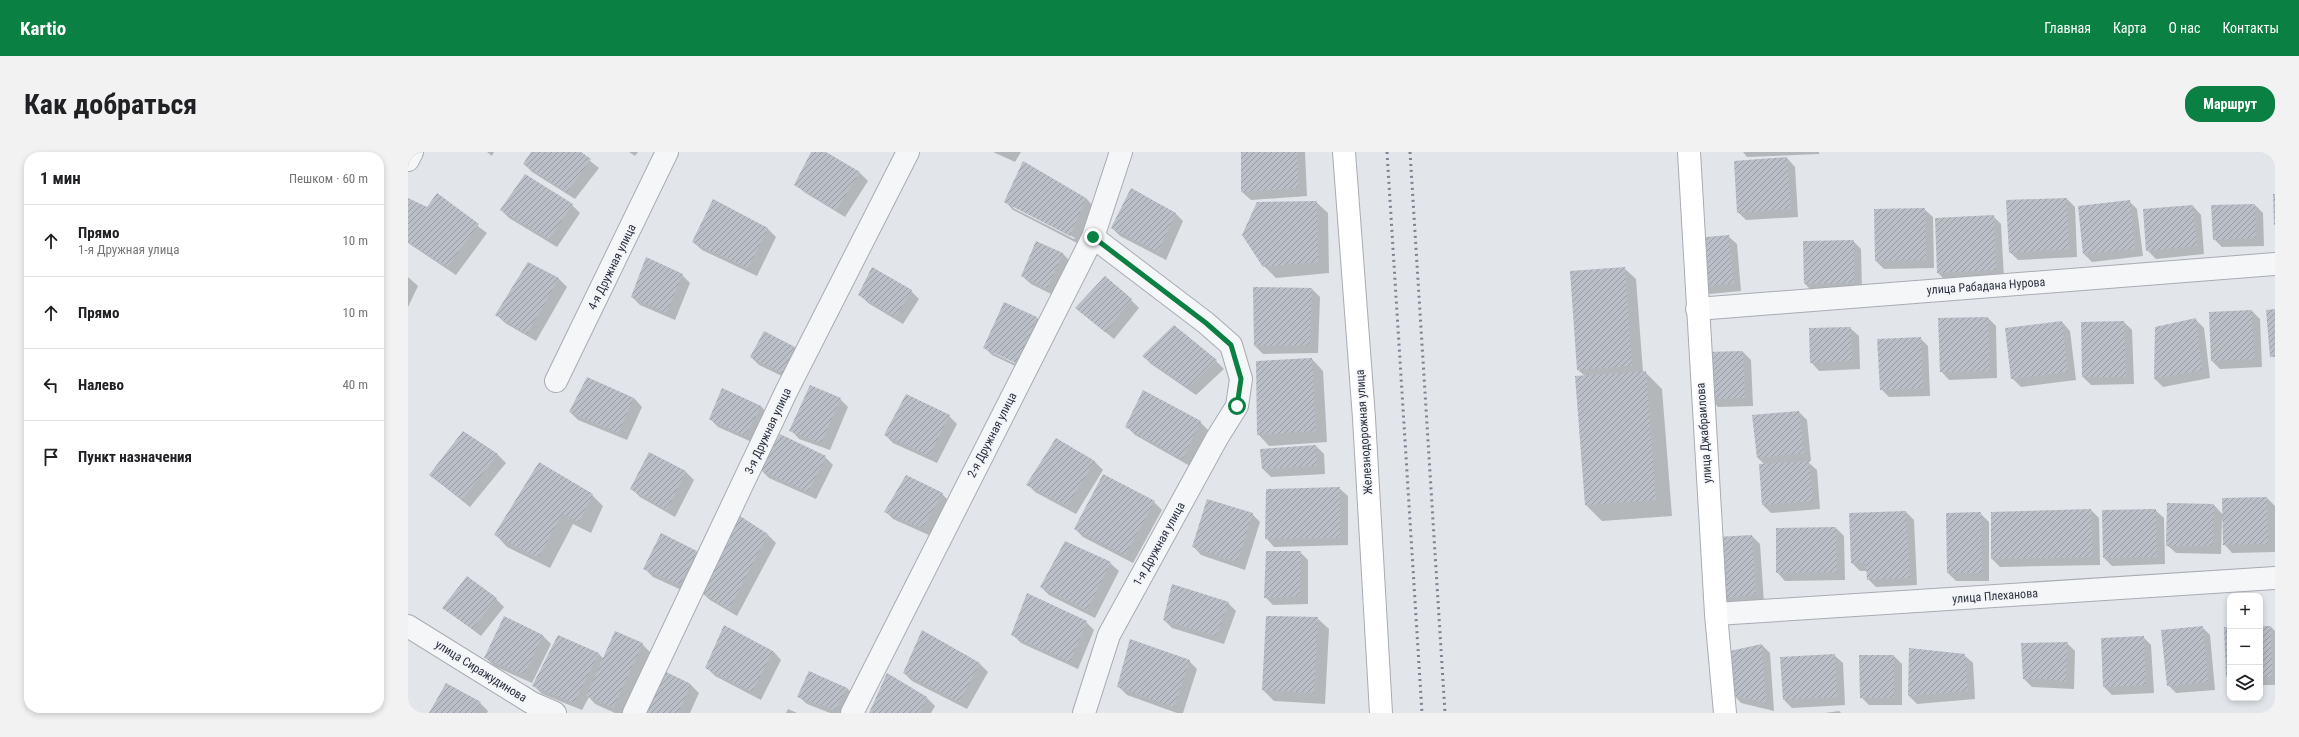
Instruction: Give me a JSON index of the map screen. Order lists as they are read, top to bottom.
{
  "streets": {
    "street": [
      "4-я Дружная улица",
      "улица Рабадана Нурова",
      "3-я Дружная улица",
      "Железнодорожная улица",
      "улица Джабраилова",
      "2-я Дружная улица",
      "1-я Дружная улица",
      "улица Плеханова",
      "улица Сиражудинова"
    ]
  },
  "crossings": [
    ["улица Рабадана Нурова", "улица Джабраилова"],
    ["улица Джабраилова", "улица Плеханова"],
    ["2-я Дружная улица", "1-я Дружная улица"]
  ],
  "page": {
    "header": "Kartio",
    "nav": [
      "Главная",
      "Карта",
      "О нас",
      "Контакты"
    ],
    "buttons": "Маршрут",
    "title": "Как добраться",
    "heading": ["1 мин", "Пешком · 60 m"],
    "list": [
      ["Прямо", "1-я Дружная улица", "10 m"],
      ["Прямо", "10 m"],
      ["Налево", "40 m"],
      "Пункт назначения"
    ],
    "map_buttons": ["+", "−"]
  }
}
